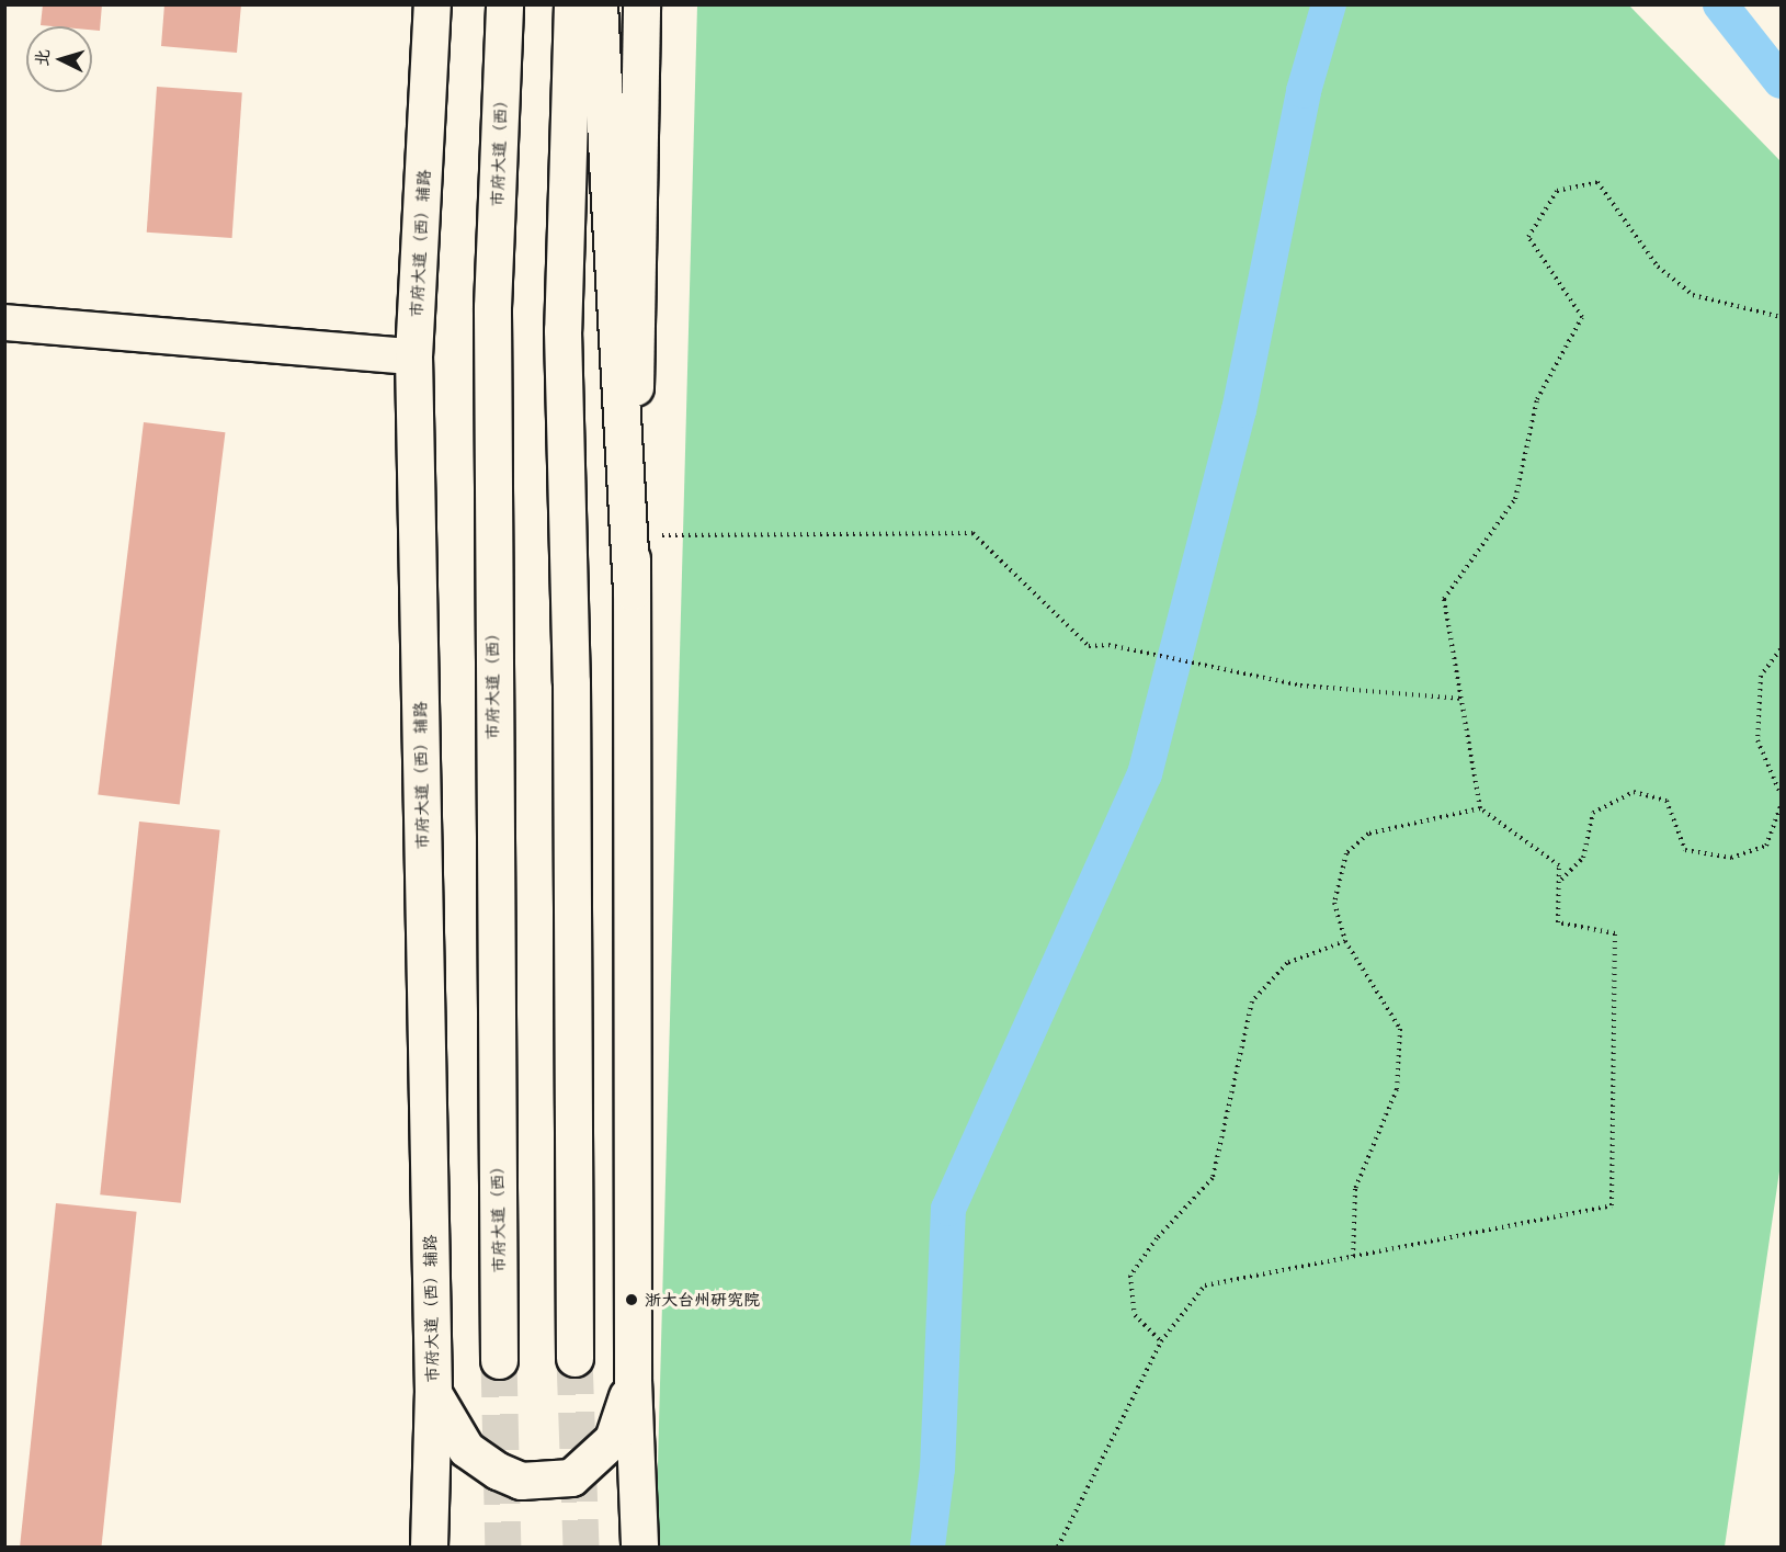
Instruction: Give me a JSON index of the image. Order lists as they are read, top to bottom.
{
  "streets": {
    "main road": ["市府大道（西）", "市府大道（西）辅路"]
  },
  "places": ["浙大台州研究院"],
  "north": "left"
}
